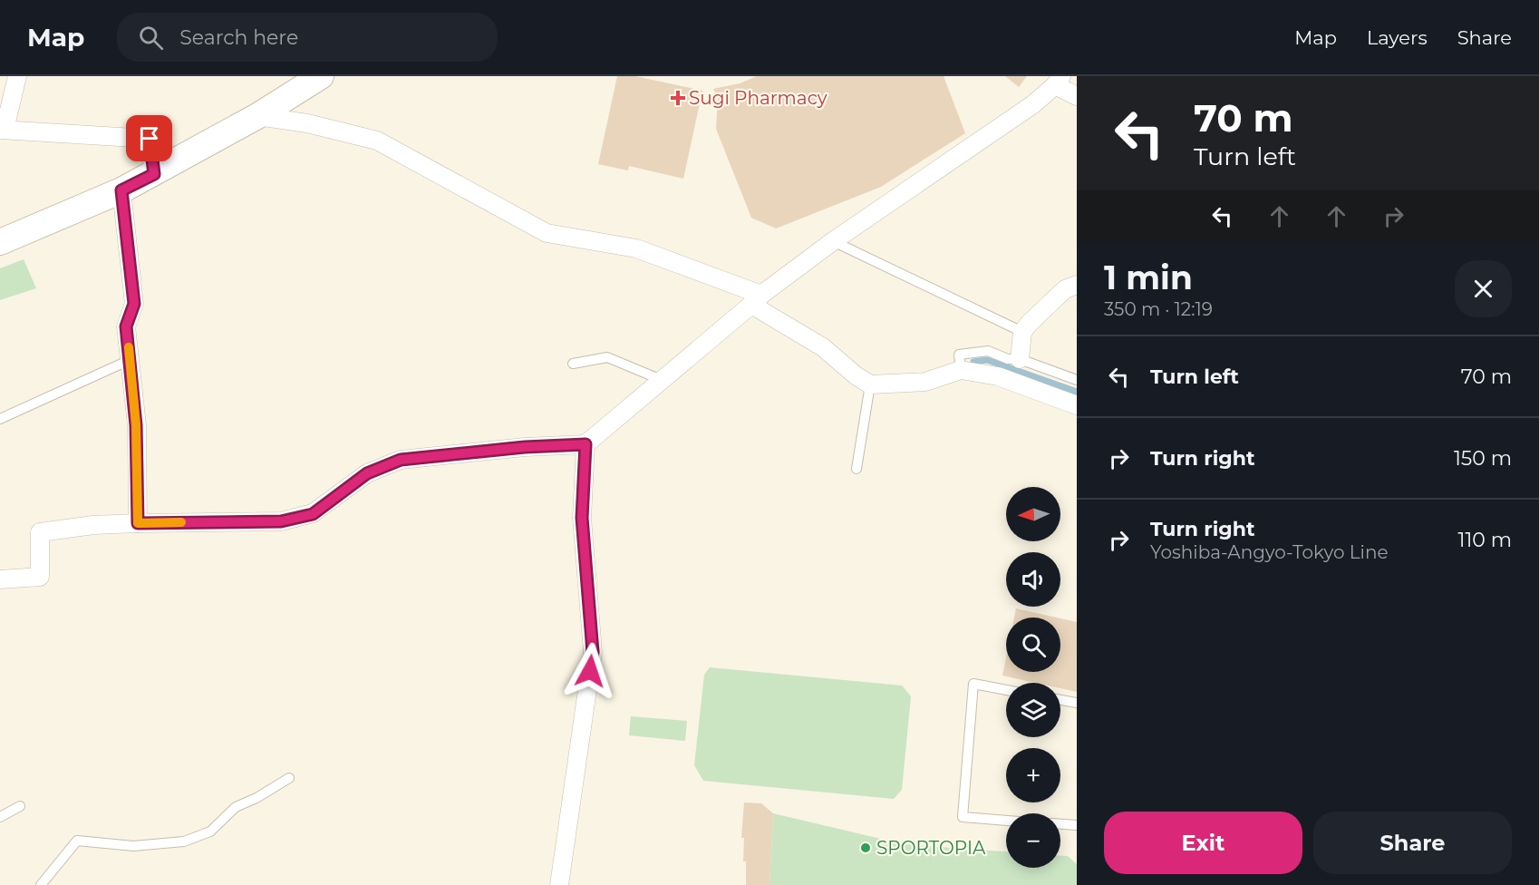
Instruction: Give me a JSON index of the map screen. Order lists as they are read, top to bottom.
{
  "places": {
    "health": ["Sugi Pharmacy"],
    "other": ["SPORTOPIA"]
  },
  "north": "left",
  "page": {
    "header": "Map",
    "search": "Search here",
    "nav": ["Map", "Layers", "Share"],
    "turn": ["70 m", "Turn left"],
    "heading": ["1 min", "350 m · 12:19"],
    "list": [
      {
        "name": "Turn left",
        "value": "70 m"
      },
      {
        "name": "Turn right",
        "value": "150 m"
      },
      {
        "name": "Turn right",
        "note": "Yoshiba-Angyo-Tokyo Line",
        "value": "110 m"
      }
    ],
    "map_buttons": ["+", "−"],
    "buttons": ["Exit", "Share"]
  }
}
